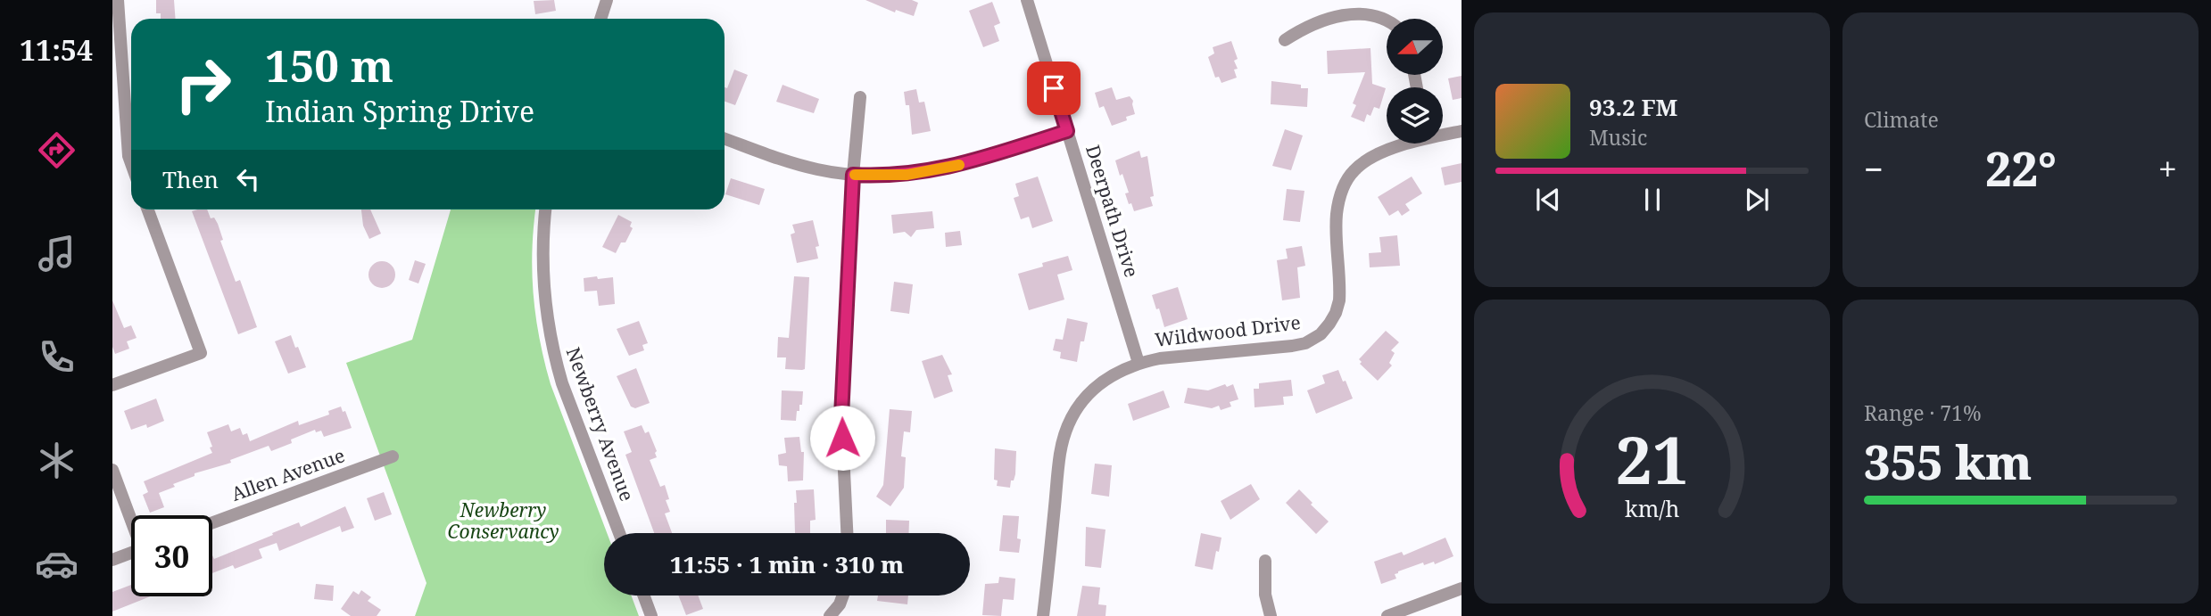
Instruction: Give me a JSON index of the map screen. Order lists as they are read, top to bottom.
{
  "streets": {
    "street": [
      "Deerpath Drive",
      "Wildwood Drive",
      "Newberry Avenue",
      "Allen Avenue"
    ]
  },
  "crossings": [
    ["Deerpath Drive", "Wildwood Drive"]
  ],
  "parks": ["Newberry Conservancy"],
  "north": "left",
  "page": {
    "tabs": "11:54",
    "tile": [
      "Climate",
      ["Range · 71%", "355 km"]
    ],
    "turn": ["150 m", "Indian Spring Drive"],
    "song": ["93.2 FM", "Music"],
    "heat": ["−", "22°", "+"],
    "then": "Then",
    "limit": "30",
    "trip": "11:55 · 1 min · 310 m",
    "gauge": ["21", "km/h"]
  }
}
